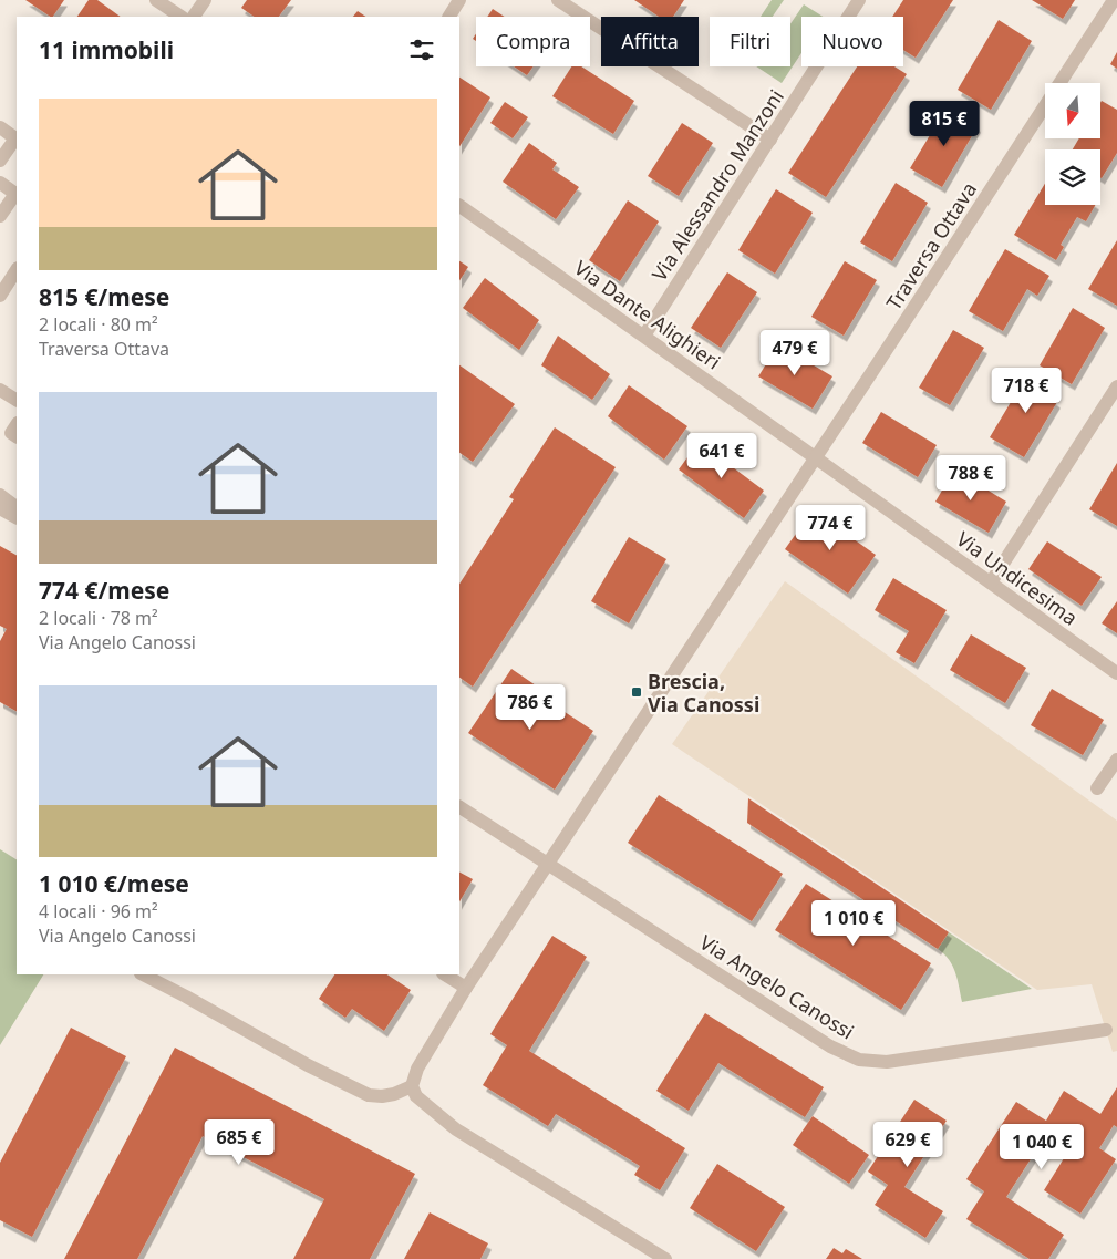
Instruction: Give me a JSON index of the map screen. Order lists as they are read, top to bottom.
{
  "streets": {
    "street": [
      "Via Alessandro Manzoni",
      "Traversa Ottava",
      "Via Dante Alighieri",
      "Via Undicesima",
      "Via Angelo Canossi"
    ]
  },
  "crossings": [
    ["Via Alessandro Manzoni", "Via Dante Alighieri"],
    ["Traversa Ottava", "Via Dante Alighieri"],
    ["Traversa Ottava", "Via Undicesima"],
    ["Via Dante Alighieri", "Via Undicesima"]
  ],
  "places": {
    "transit": ["Brescia, Via Canossi"]
  },
  "north": "bottom",
  "page": {
    "chip": [
      "Compra",
      "Affitta",
      "Filtri",
      "Nuovo"
    ],
    "heading": "11 immobili",
    "list": [
      {
        "name": "815 €/mese",
        "note": "2 locali · 80 m² · Traversa Ottava"
      },
      {
        "name": "774 €/mese",
        "note": "2 locali · 78 m² · Via Angelo Canossi"
      },
      {
        "name": "1 010 €/mese",
        "note": "4 locali · 96 m² · Via Angelo Canossi"
      }
    ],
    "price": [
      "815 €",
      "479 €",
      "718 €",
      "641 €",
      "788 €",
      "774 €",
      "786 €",
      "1 010 €",
      "685 €",
      "629 €",
      "1 040 €"
    ]
  }
}
